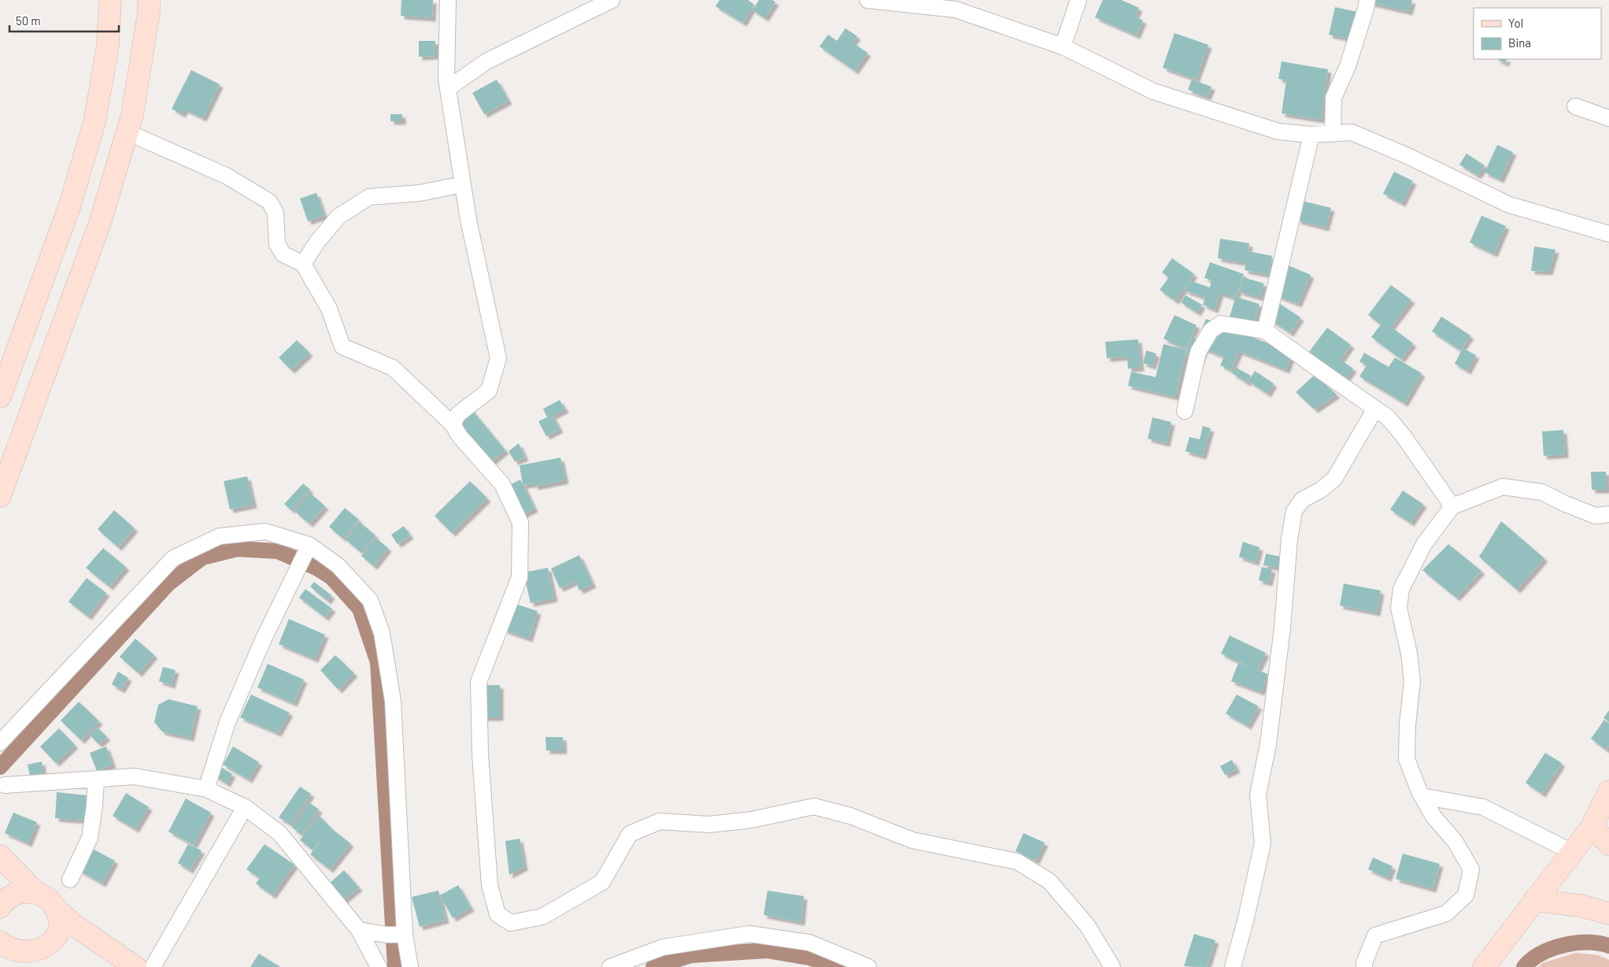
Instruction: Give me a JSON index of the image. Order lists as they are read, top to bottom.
{
  "legend": ["Yol", "Bina"],
  "scale_bar": "50 m"
}
